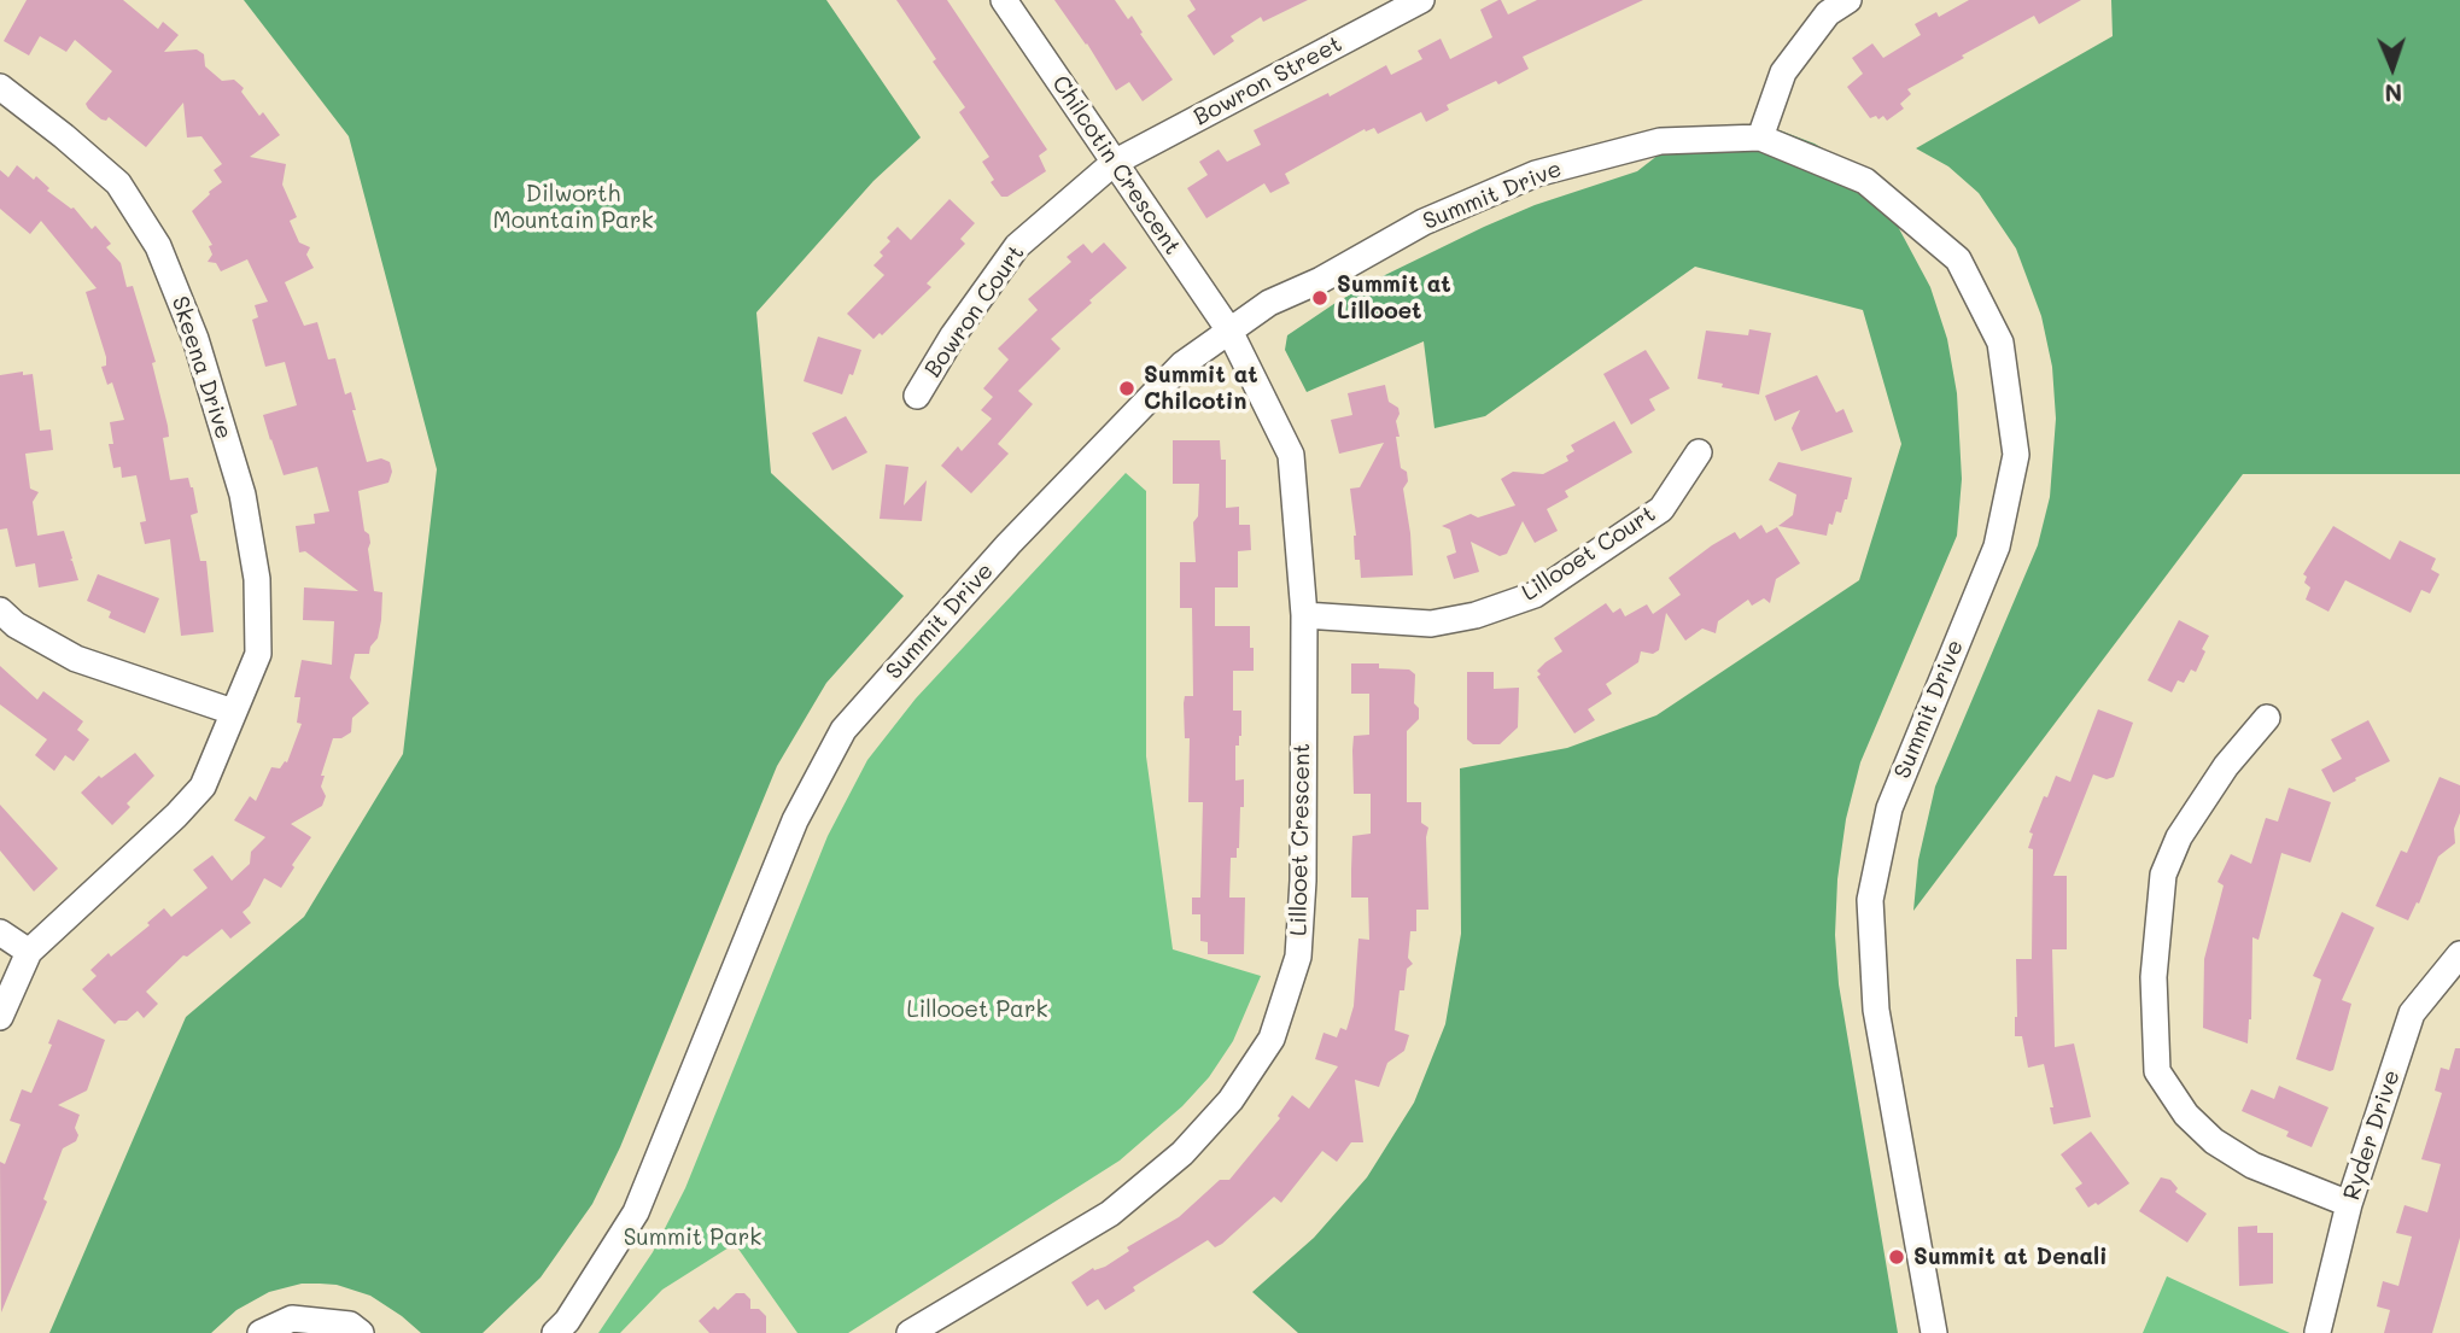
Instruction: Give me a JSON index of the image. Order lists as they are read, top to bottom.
{
  "streets": {
    "street": [
      "Bowron Street",
      "Chilcotin Crescent",
      "Summit Drive",
      "Bowron Court",
      "Skeena Drive",
      "Lillooet Court",
      "Lillooet Crescent",
      "Ryder Drive"
    ]
  },
  "crossings": [
    ["Bowron Street", "Chilcotin Crescent"],
    ["Bowron Street", "Bowron Court"],
    ["Chilcotin Crescent", "Summit Drive"],
    ["Chilcotin Crescent", "Bowron Court"],
    ["Chilcotin Crescent", "Lillooet Crescent"],
    ["Summit Drive", "Lillooet Crescent"],
    ["Lillooet Court", "Lillooet Crescent"]
  ],
  "parks": ["Dilworth Mountain Park", "Lillooet Park", "Summit Park"],
  "places": ["Summit at Lillooet", "Summit at Chilcotin", "Summit at Denali"],
  "north": "bottom"
}
